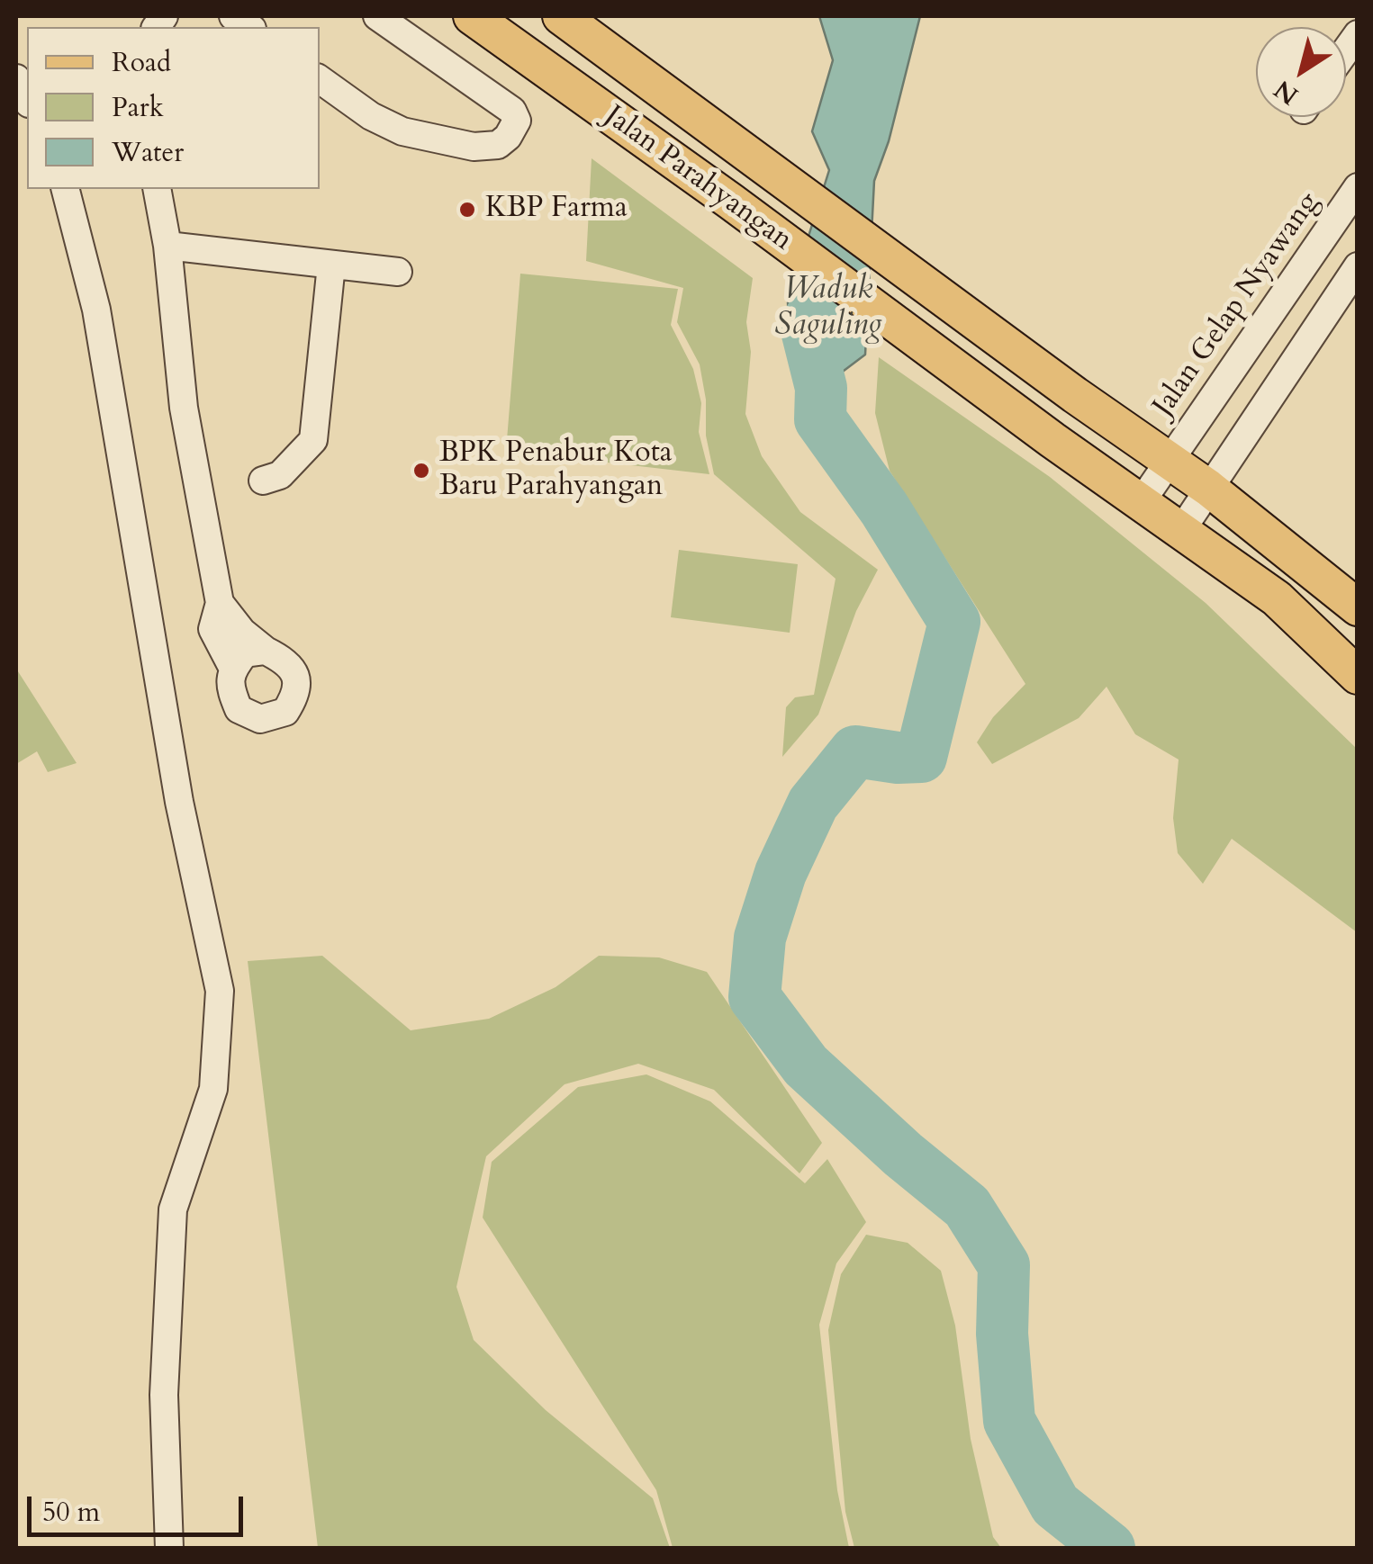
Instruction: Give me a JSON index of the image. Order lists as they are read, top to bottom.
{
  "streets": {
    "main road": ["Jalan Parahyangan"],
    "street": ["Jalan Gelap Nyawang"]
  },
  "crossings": [
    ["Jalan Parahyangan", "Jalan Gelap Nyawang"]
  ],
  "water": ["Waduk Saguling"],
  "places": ["KBP Farma", "BPK Penabur Kota Baru Parahyangan"],
  "legend": ["Road", "Park", "Water"],
  "scale_bar": "50 m",
  "north": "bottom left"
}
